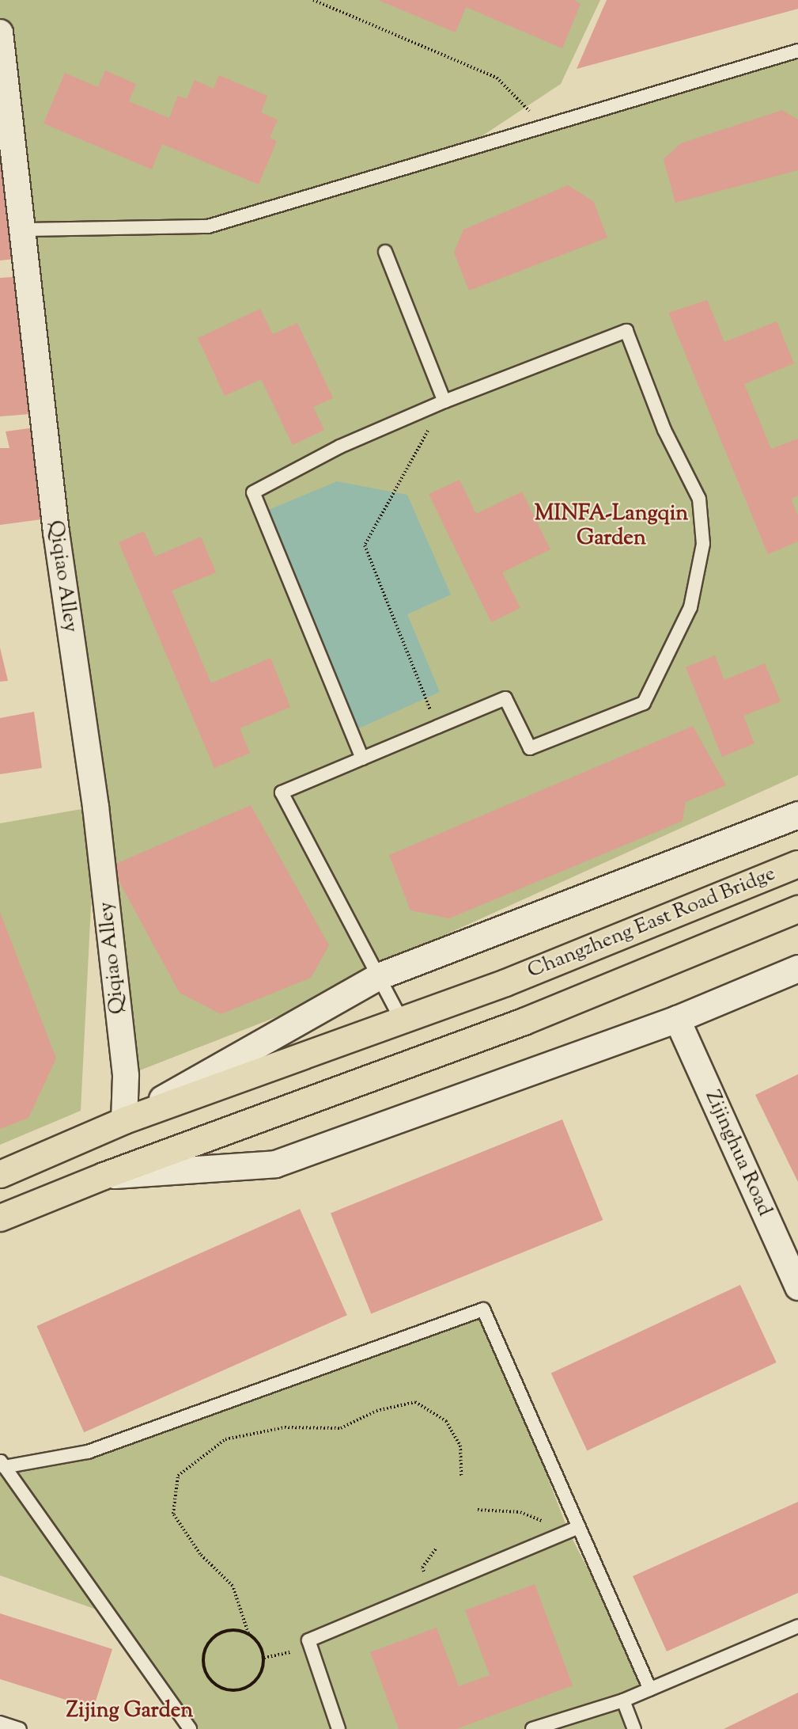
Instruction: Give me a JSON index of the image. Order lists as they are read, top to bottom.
{
  "streets": {
    "main road": ["Changzheng East Road Bridge"],
    "street": ["Qiqiao Alley", "Zijinghua Road"]
  },
  "crossings": [
    ["Qiqiao Alley", "Changzheng East Road Bridge"]
  ],
  "districts": ["MINFA-Langqin Garden", "Zijing Garden"]
}
